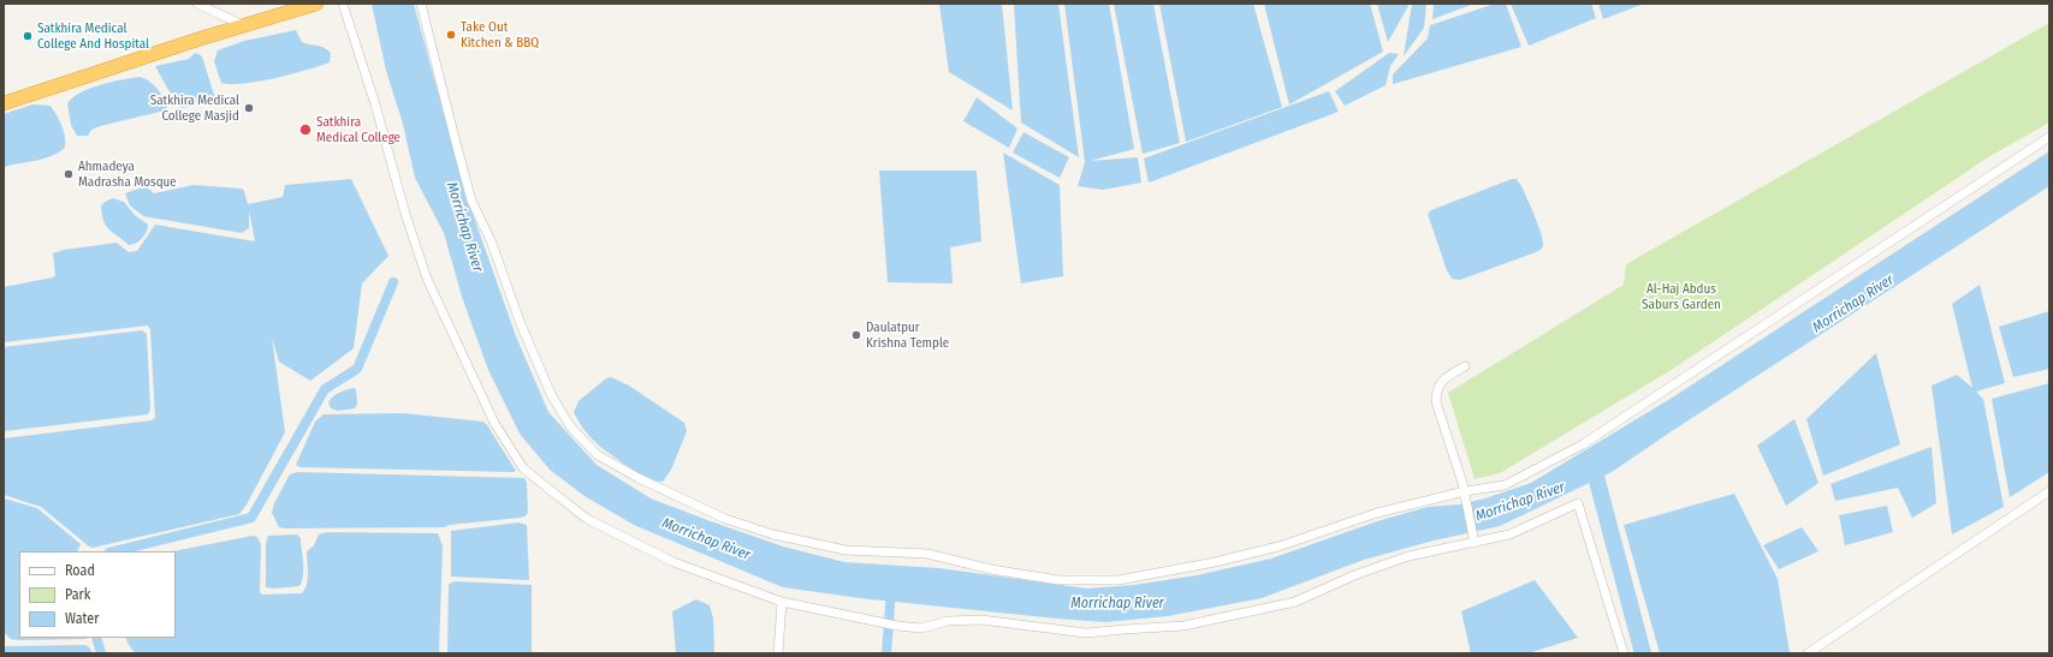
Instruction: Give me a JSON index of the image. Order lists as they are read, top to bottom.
{
  "water": ["Morrichap River"],
  "parks": ["Al-Haj Abdus Saburs Garden"],
  "places": [
    "Take Out Kitchen & BBQ",
    "Satkhira Medical College And Hospital",
    "Satkhira Medical College Masjid",
    "Satkhira Medical College",
    "Ahmadeya Madrasha Mosque",
    "Daulatpur Krishna Temple"
  ],
  "legend": ["Road", "Park", "Water"]
}
